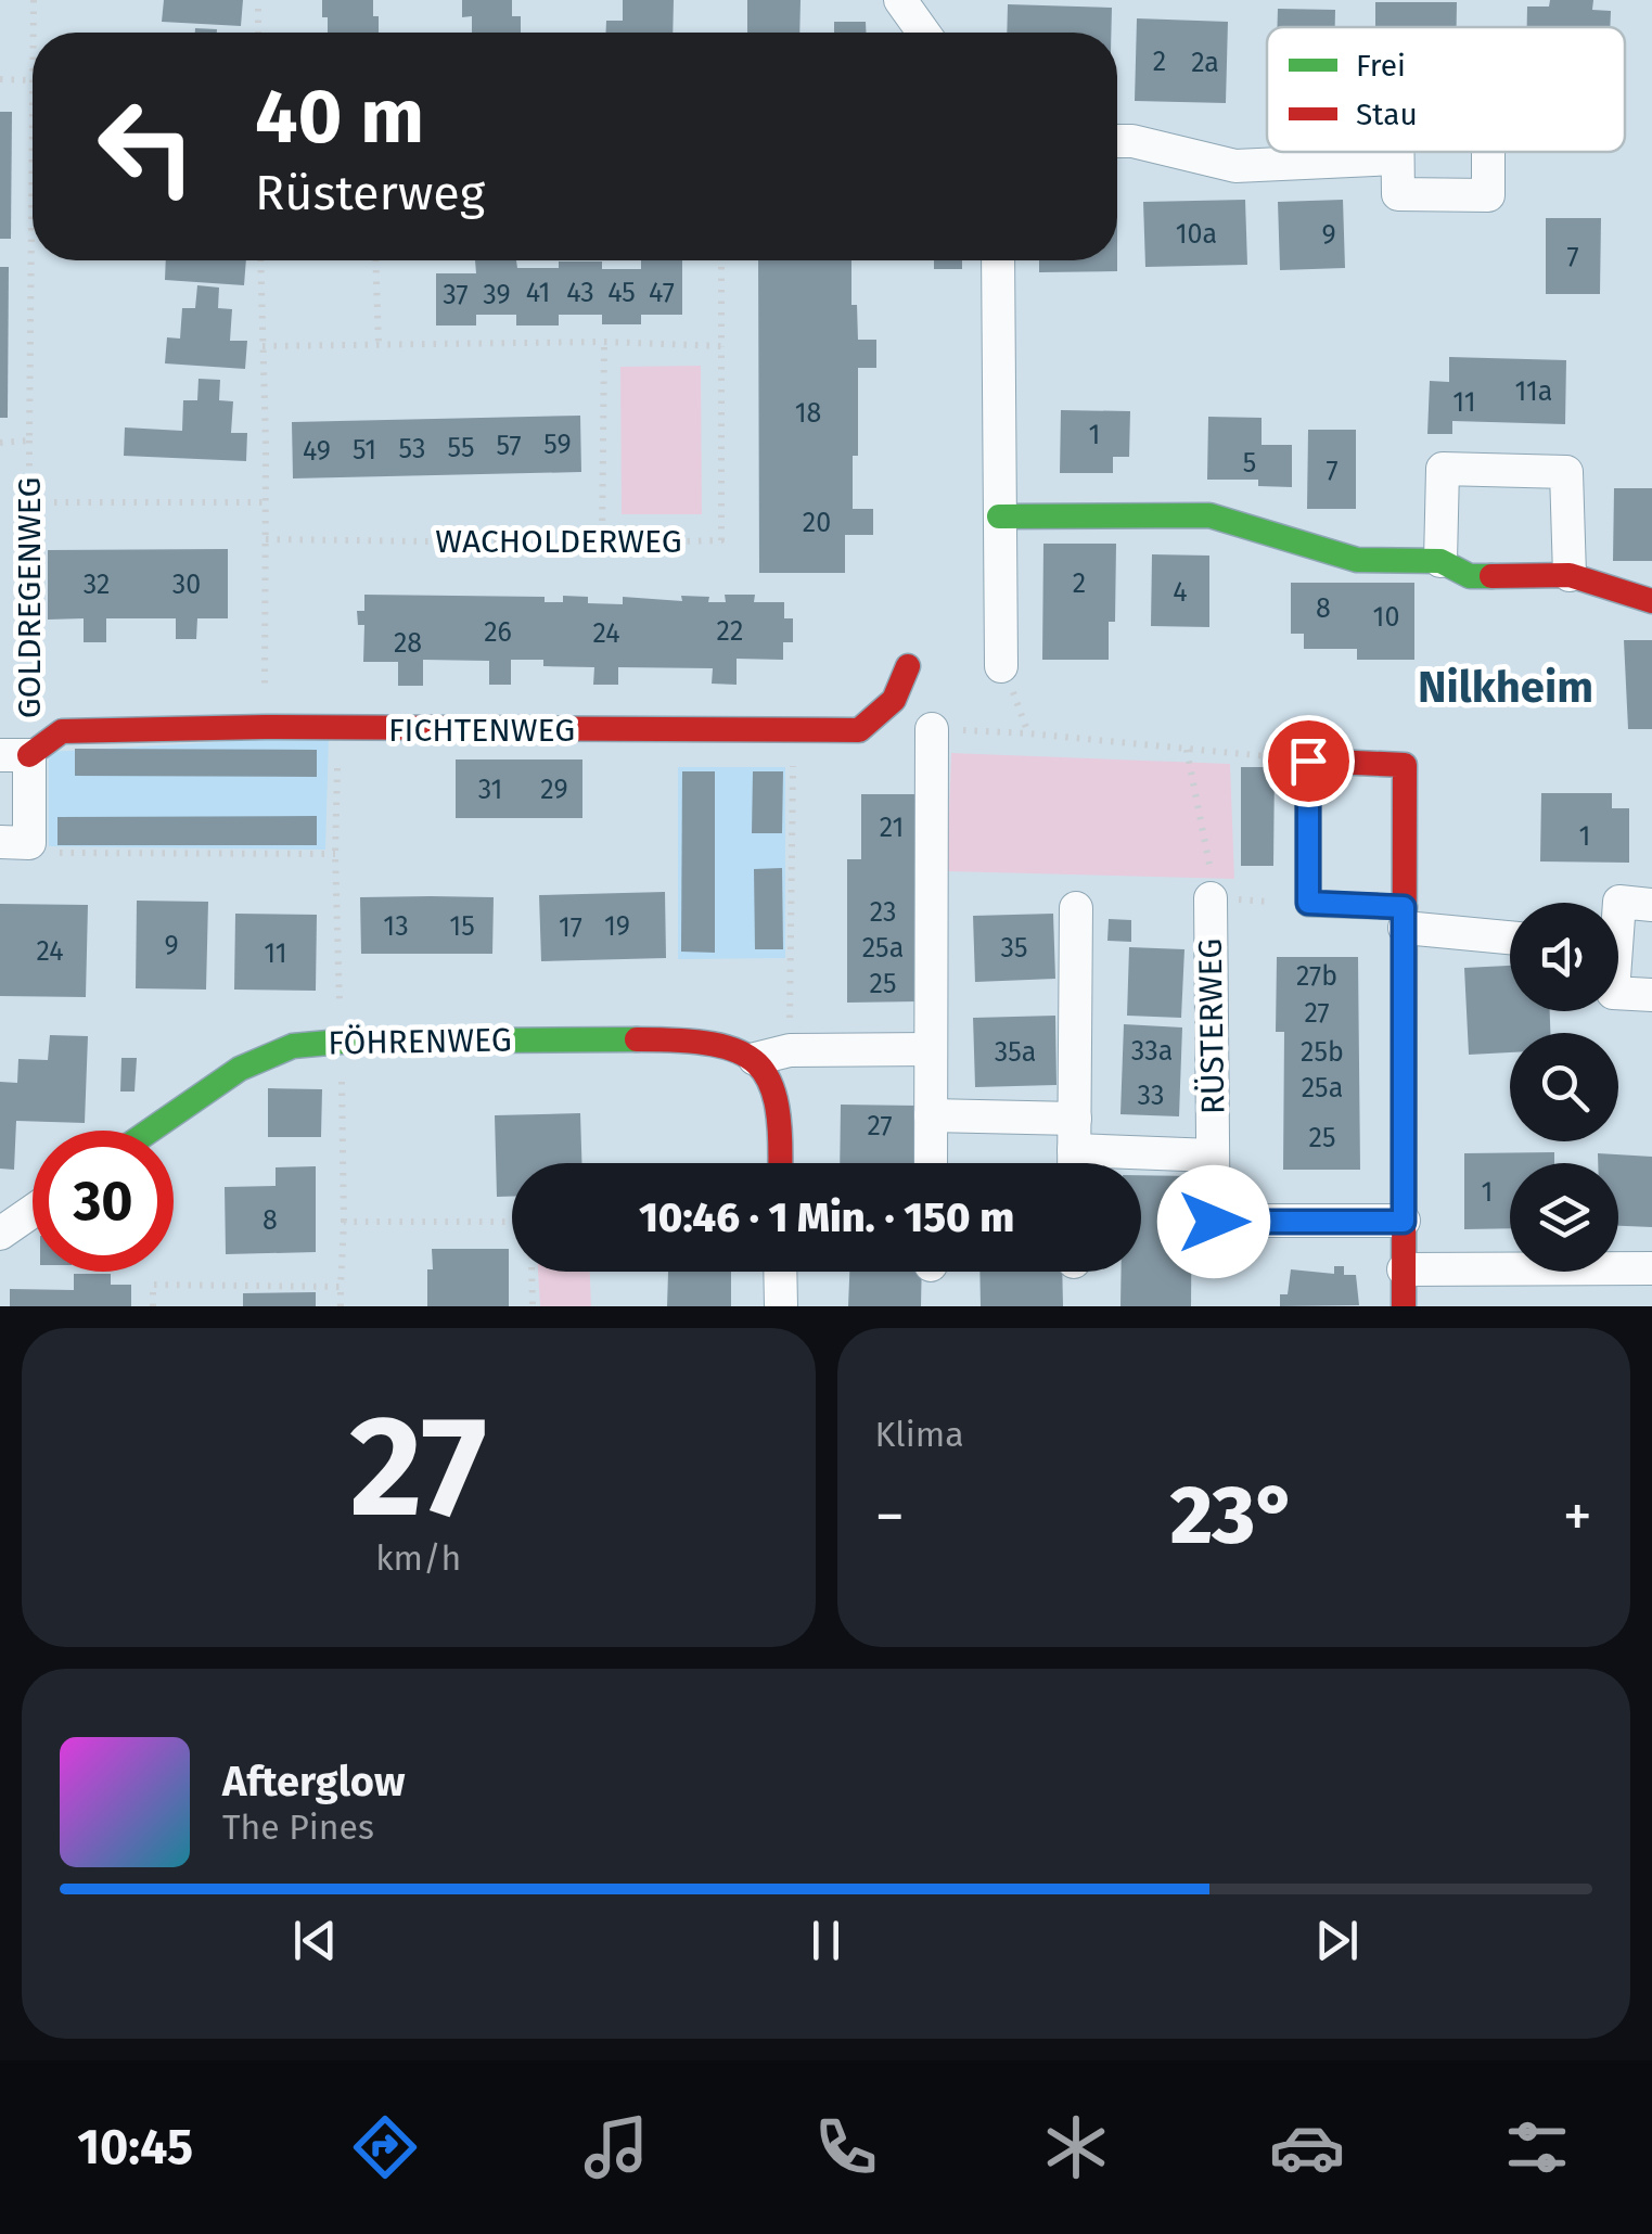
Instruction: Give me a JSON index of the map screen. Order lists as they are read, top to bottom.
{
  "streets": {
    "street": ["FICHTENWEG", "RÜSTERWEG", "FÖHRENWEG"],
    "path": ["WACHOLDERWEG", "GOLDREGENWEG"]
  },
  "crossings": [
    ["GOLDREGENWEG", "FICHTENWEG"]
  ],
  "districts": ["Nilkheim"],
  "house_numbers": [
    "2",
    "2a",
    "10a",
    "9",
    "7",
    "41",
    "43",
    "45",
    "47",
    "37",
    "39",
    "11a",
    "11",
    "18",
    "1",
    "59",
    "57",
    "55",
    "53",
    "51",
    "49",
    "5",
    "7",
    "20",
    "2",
    "32",
    "30",
    "4",
    "8",
    "10",
    "22",
    "26",
    "24",
    "28",
    "31",
    "29",
    "21",
    "1",
    "23",
    "13",
    "15",
    "19",
    "17",
    "9",
    "25a",
    "35",
    "24",
    "11",
    "27b",
    "25",
    "27",
    "33a",
    "35a",
    "25b",
    "25a",
    "33",
    "27",
    "25",
    "1",
    "8"
  ],
  "legend": ["Frei", "Stau"],
  "page": {
    "turn": ["40 m", "Rüsterweg"],
    "limit": "30",
    "trip": "10:46 · 1 Min. · 150 m",
    "tile": [
      ["27", "km/h"],
      "Klima"
    ],
    "heat": ["−", "23°", "+"],
    "song": ["Afterglow", "The Pines"],
    "tabs": "10:45"
  }
}
